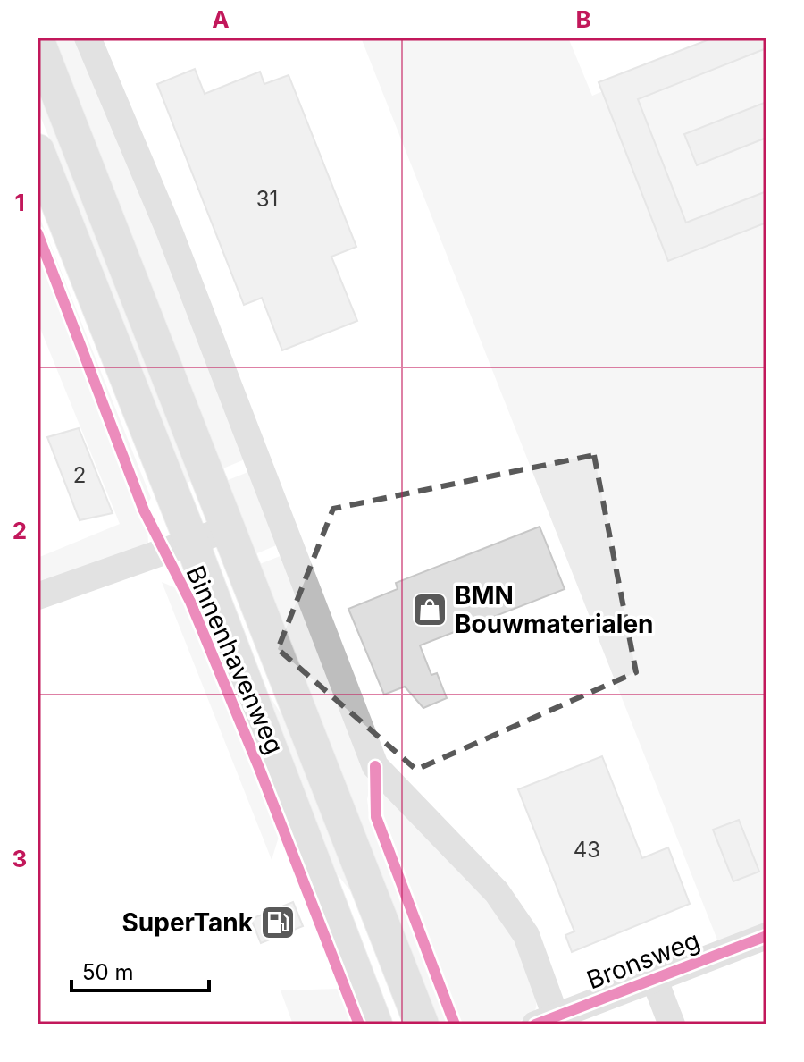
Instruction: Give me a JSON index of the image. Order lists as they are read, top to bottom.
{
  "streets": {
    "main road": ["Binnenhavenweg"],
    "street": ["Bronsweg"]
  },
  "places": {
    "shop": ["BMN Bouwmaterialen"],
    "fuel station": ["SuperTank"]
  },
  "house_numbers": ["31", "2", "43"],
  "scale_bar": "50 m",
  "grid": {
    "columns": ["A", "B"],
    "rows": ["1", "2", "3"]
  }
}
